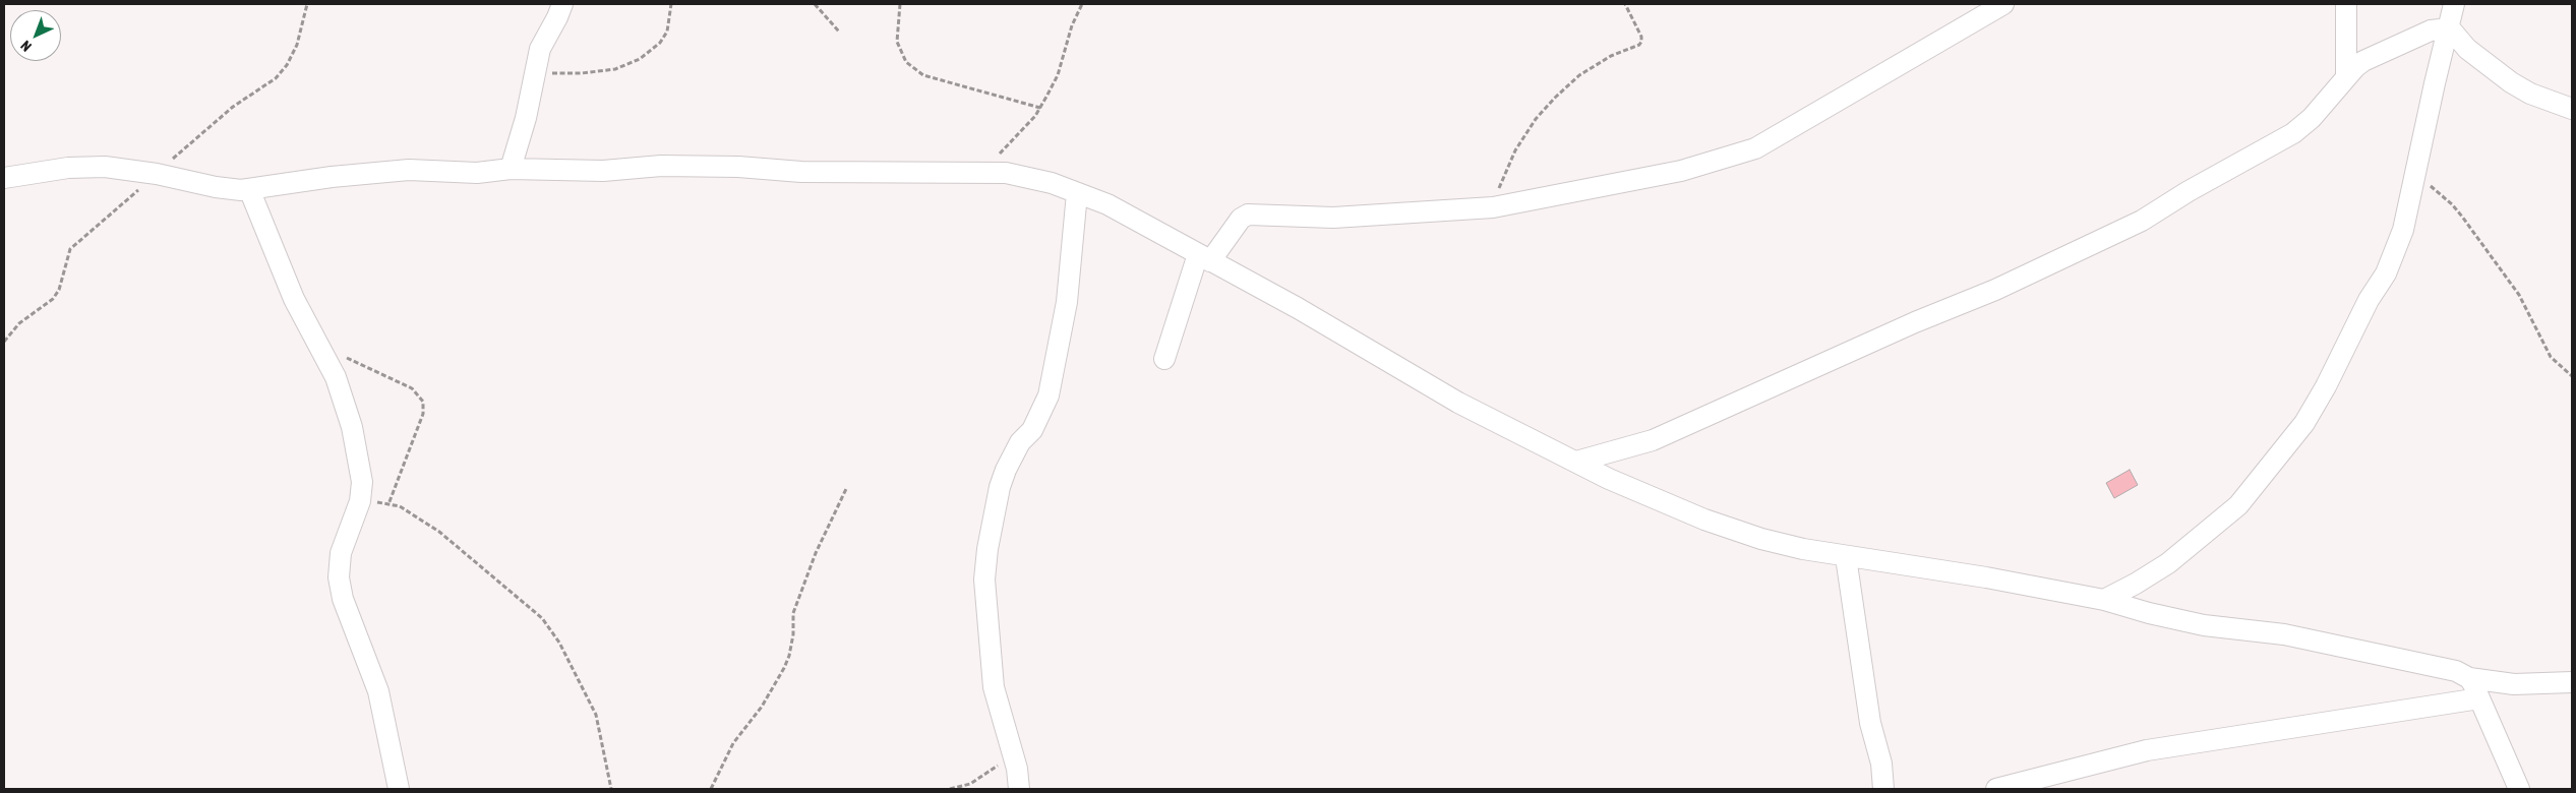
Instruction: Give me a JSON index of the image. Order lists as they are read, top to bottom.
{
  "north": "bottom left"
}
